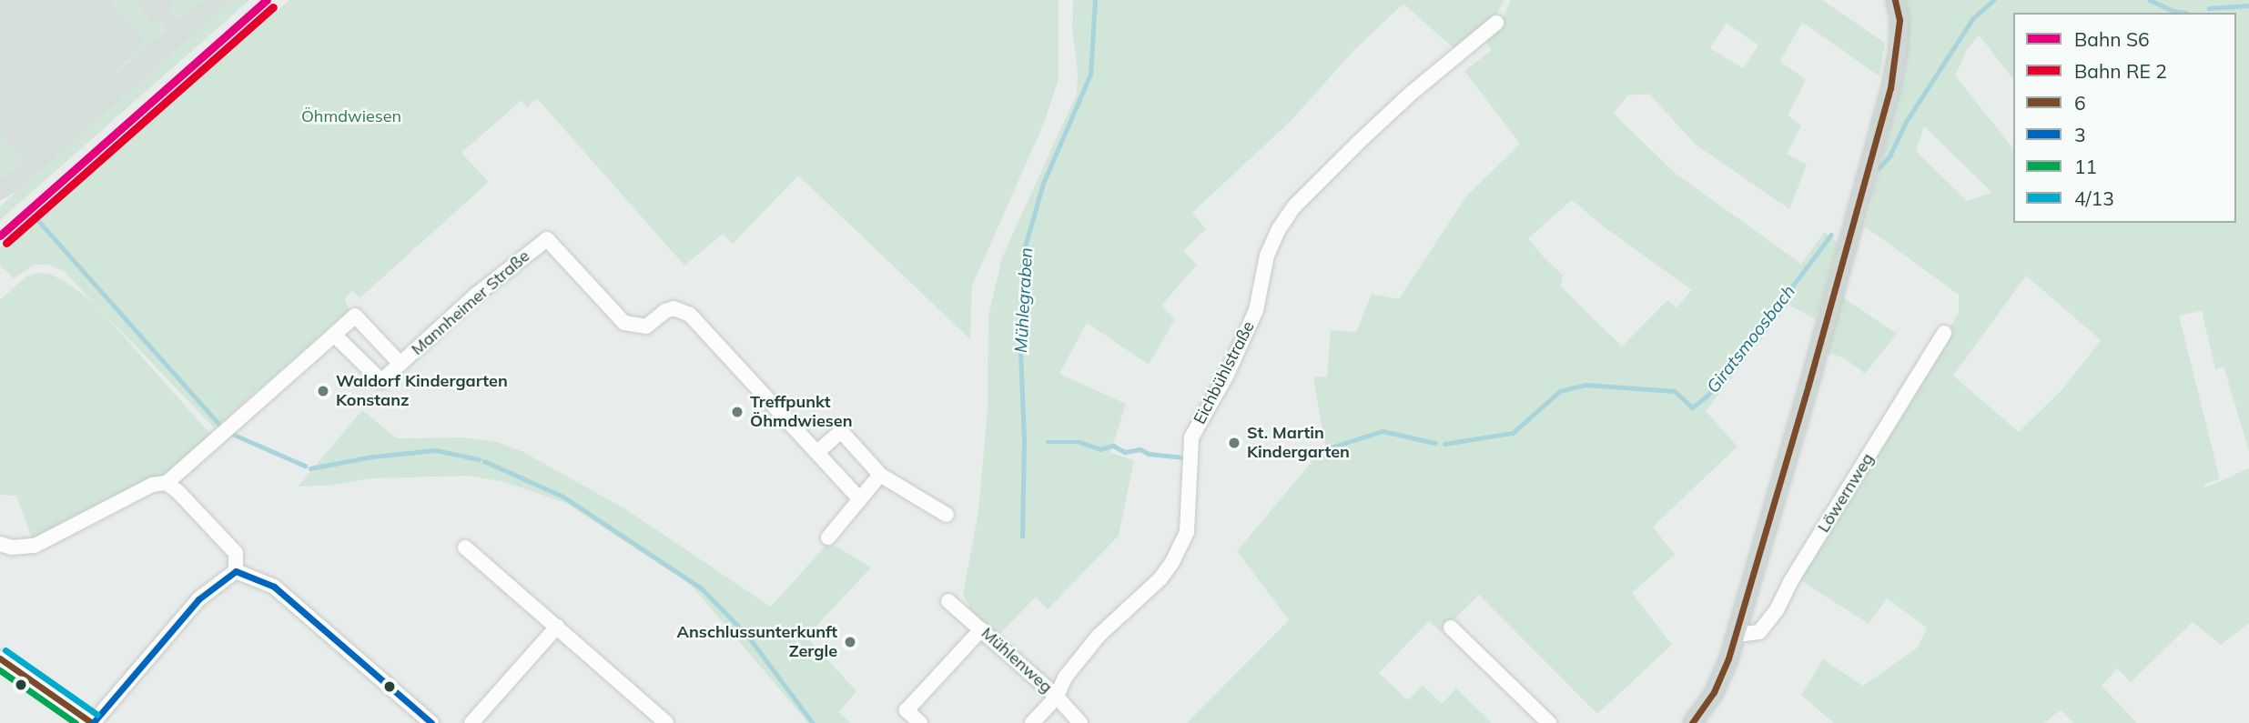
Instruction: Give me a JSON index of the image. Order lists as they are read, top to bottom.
{
  "streets": {
    "street": [
      "Mannheimer Straße",
      "Eichbühlstraße",
      "Löwernweg",
      "Mühlenweg"
    ]
  },
  "crossings": [
    ["Eichbühlstraße", "Mühlenweg"]
  ],
  "water": ["Mühlegraben", "Giratsmoosbach"],
  "parks": ["Öhmdwiesen"],
  "places": [
    "Waldorf Kindergarten Konstanz",
    "Treffpunkt Öhmdwiesen",
    "St. Martin Kindergarten",
    "Anschlussunterkunft Zergle"
  ],
  "lines": [
    "rail line S6",
    "transit line 6",
    "transit line 3",
    "transit line 4/13",
    "transit line 11"
  ],
  "legend": [
    "Bahn S6",
    "Bahn RE 2",
    "6",
    "3",
    "11",
    "4/13"
  ]
}
